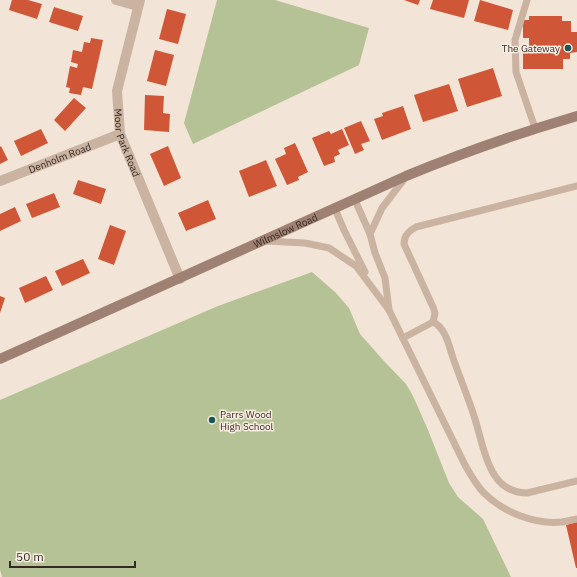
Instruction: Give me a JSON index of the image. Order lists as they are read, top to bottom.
{
  "streets": {
    "main road": ["Wilmslow Road"],
    "street": ["Moor Park Road", "Denholm Road"]
  },
  "crossings": [
    ["Moor Park Road", "Denholm Road"],
    ["Moor Park Road", "Wilmslow Road"]
  ],
  "places": ["The Gateway", "Parrs Wood High School"],
  "scale_bar": "50 m"
}
